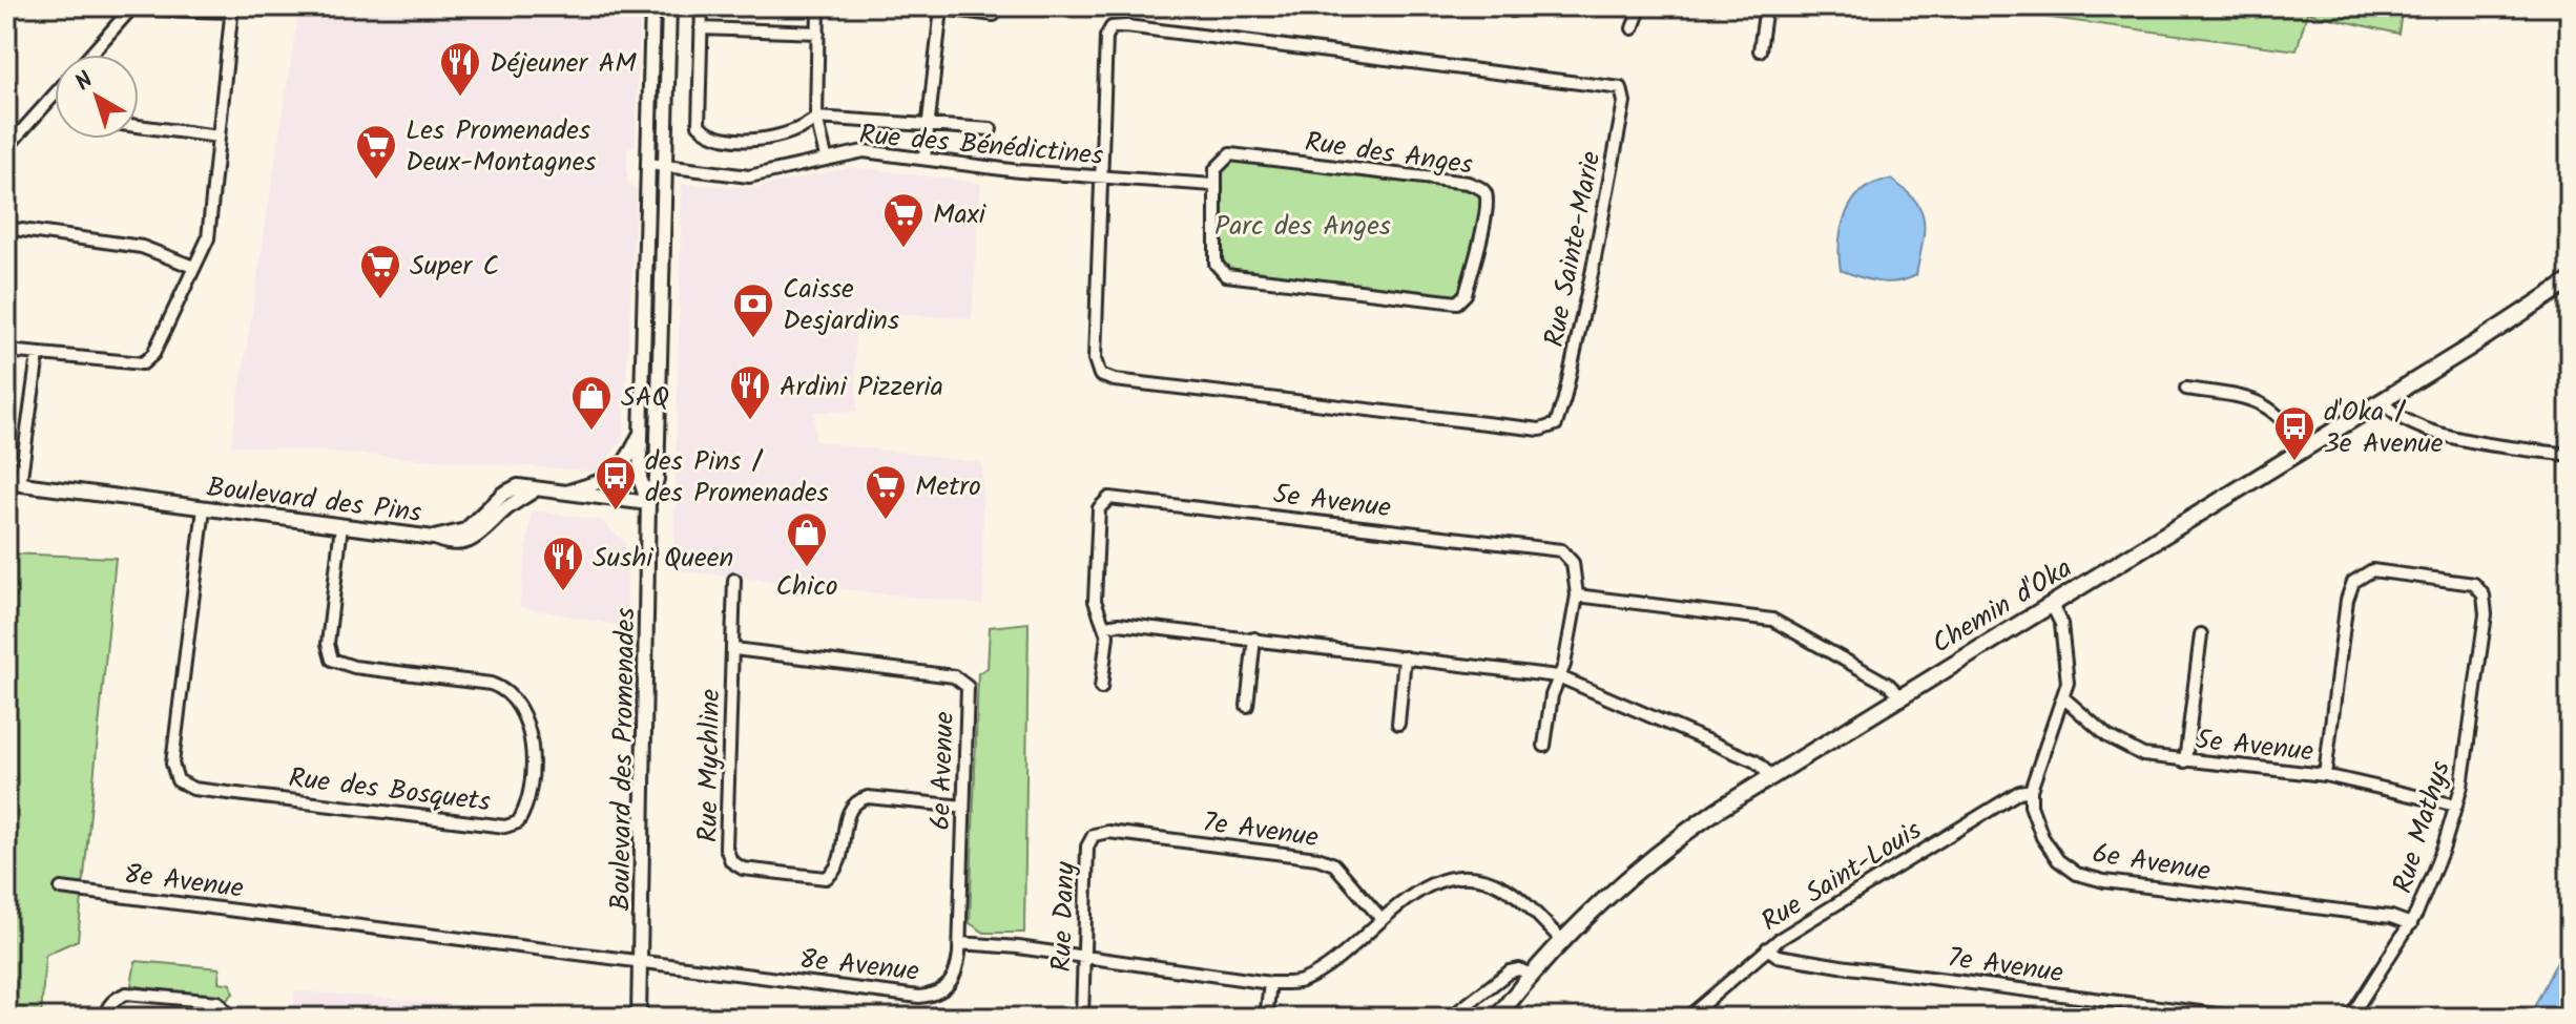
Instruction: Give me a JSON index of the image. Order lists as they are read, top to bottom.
{
  "streets": {
    "main road": ["Chemin d'Oka"],
    "street": [
      "Rue des Bénédictines",
      "Rue des Anges",
      "Rue Sainte-Marie",
      "Boulevard des Pins",
      "5e Avenue",
      "Boulevard des Promenades",
      "Rue Mychline",
      "6e Avenue",
      "Rue des Bosquets",
      "Rue Mathys",
      "7e Avenue",
      "Rue Saint-Louis",
      "8e Avenue",
      "Rue Dany"
    ]
  },
  "crossings": [
    ["Rue des Bénédictines", "Rue des Anges"],
    ["Rue des Bénédictines", "Rue Sainte-Marie"],
    ["Rue des Bénédictines", "Boulevard des Promenades"],
    ["Boulevard des Pins", "Rue des Bosquets"],
    ["5e Avenue", "Rue Mathys"],
    ["Chemin d'Oka", "8e Avenue"],
    ["Boulevard des Promenades", "8e Avenue"],
    ["Rue Mychline", "6e Avenue"],
    ["6e Avenue", "Rue Mathys"],
    ["6e Avenue", "Rue Saint-Louis"],
    ["6e Avenue", "8e Avenue"],
    ["7e Avenue", "Rue Saint-Louis"],
    ["7e Avenue", "8e Avenue"],
    ["7e Avenue", "Rue Dany"],
    ["8e Avenue", "Rue Dany"]
  ],
  "parks": ["Parc des Anges"],
  "places": {
    "restaurant": ["Déjeuner AM", "Ardini Pizzeria", "Sushi Queen"],
    "supermarket": [
      "Les Promenades Deux-Montagnes",
      "Maxi",
      "Super C",
      "Metro"
    ],
    "bank": ["Caisse Desjardins"],
    "shop": ["SAQ", "Chico"],
    "bus stop": ["d'Oka / 3e Avenue", "des Pins / des Promenades"]
  },
  "north": "top left"
}
